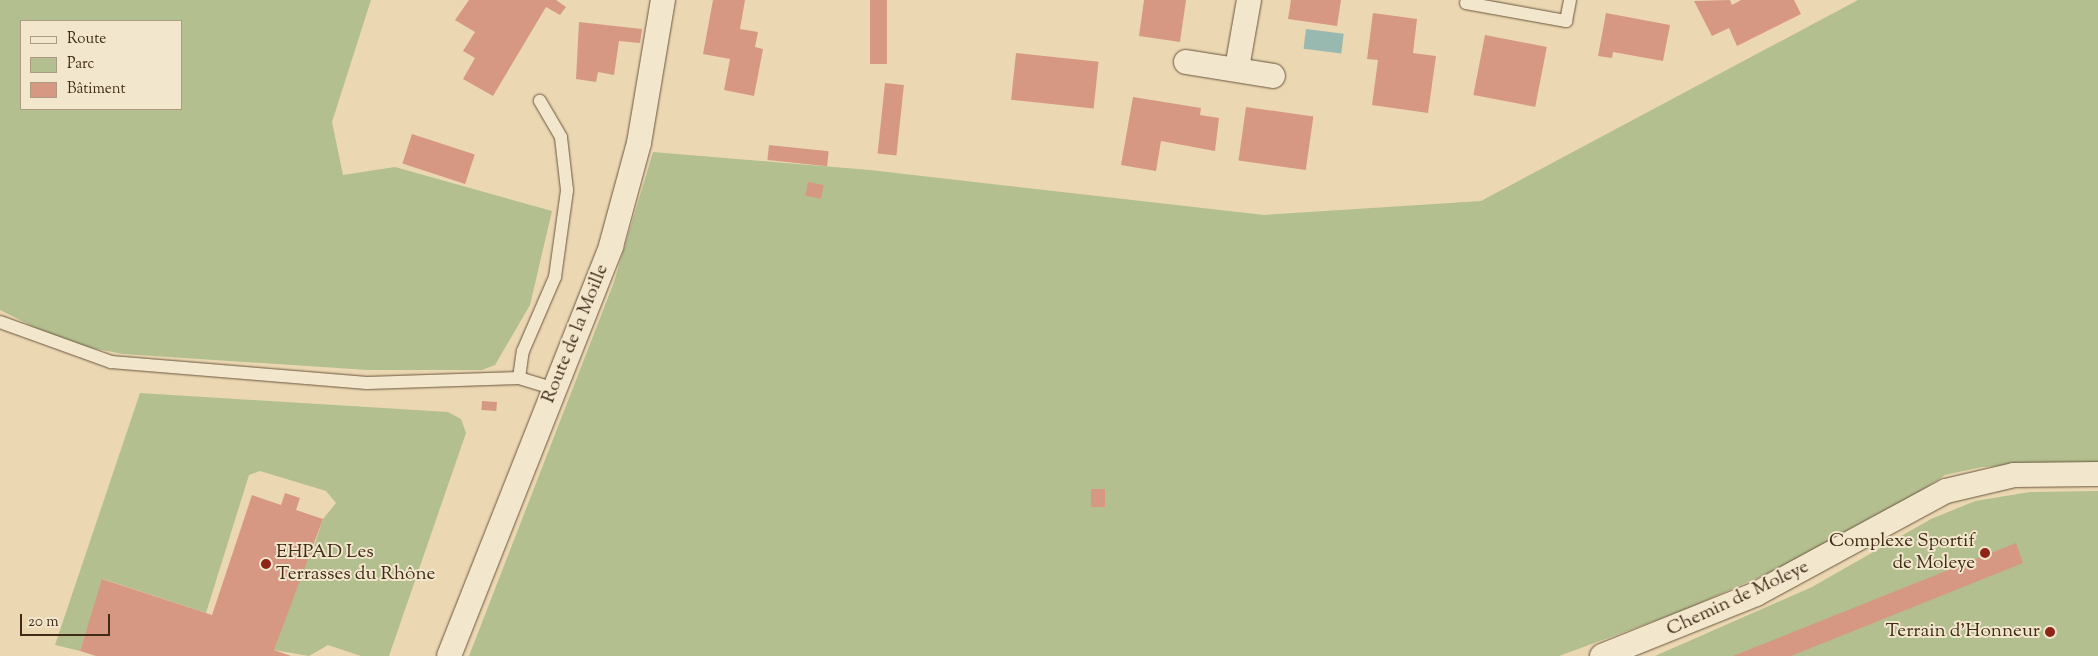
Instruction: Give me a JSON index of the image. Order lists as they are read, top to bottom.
{
  "streets": {
    "street": ["Route de la Moille", "Chemin de Moleye"]
  },
  "places": ["Complexe Sportif de Moleye", "EHPAD Les Terrasses du Rhône", "Terrain d'Honneur"],
  "legend": ["Route", "Parc", "Bâtiment"],
  "scale_bar": "20 m"
}
